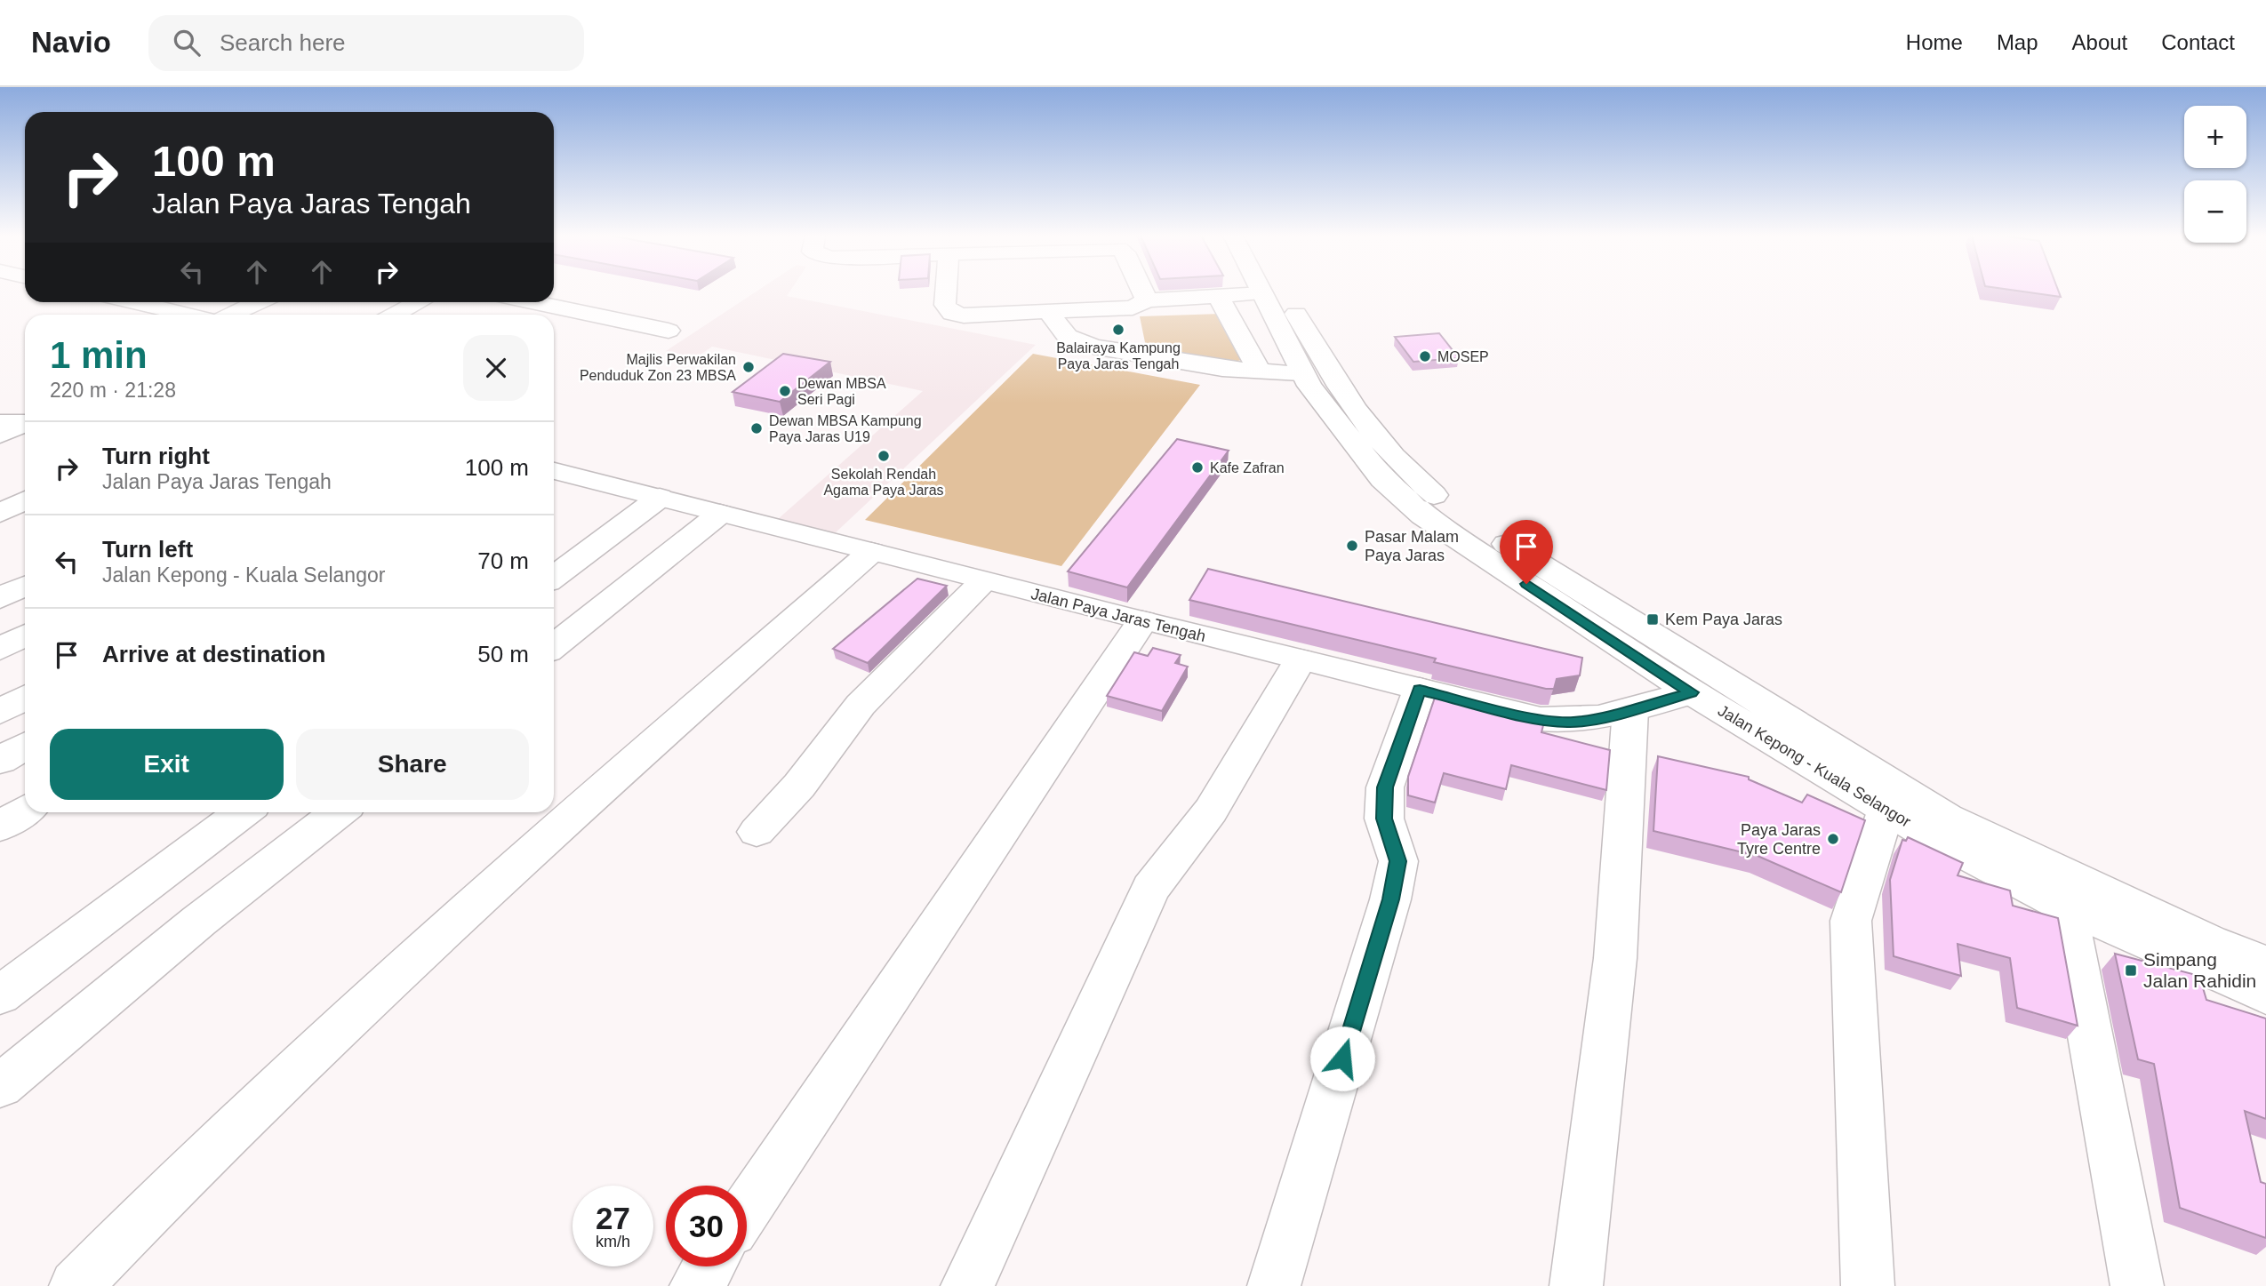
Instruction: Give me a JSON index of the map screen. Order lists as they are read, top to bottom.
{
  "streets": {
    "main road": ["Jalan Paya Jaras Tengah", "Jalan Kepong - Kuala Selangor"]
  },
  "crossings": [
    ["Jalan Paya Jaras Tengah", "Jalan Kepong - Kuala Selangor"]
  ],
  "places": {
    "other": [
      "Balairaya Kampung Paya Jaras Tengah",
      "MOSEP",
      "Majlis Perwakilan Penduduk Zon 23 MBSA",
      "Dewan MBSA Seri Pagi",
      "Dewan MBSA Kampung Paya Jaras U19",
      "Sekolah Rendah Agama Paya Jaras",
      "Kafe Zafran",
      "Pasar Malam Paya Jaras",
      "Paya Jaras Tyre Centre"
    ],
    "transit": ["Kem Paya Jaras", "Simpang Jalan Rahidin"]
  },
  "page": {
    "header": "Navio",
    "search": "Search here",
    "nav": [
      "Home",
      "Map",
      "About",
      "Contact"
    ],
    "map_buttons": ["+", "−"],
    "turn": ["100 m", "Jalan Paya Jaras Tengah"],
    "heading": ["1 min", "220 m · 21:28"],
    "list": [
      {
        "name": "Turn right",
        "note": "Jalan Paya Jaras Tengah",
        "value": "100 m"
      },
      {
        "name": "Turn left",
        "note": "Jalan Kepong - Kuala Selangor",
        "value": "70 m"
      },
      {
        "name": "Arrive at destination",
        "value": "50 m"
      }
    ],
    "buttons": ["Exit", "Share"],
    "speed": "27 km/h",
    "limit": "30"
  }
}
